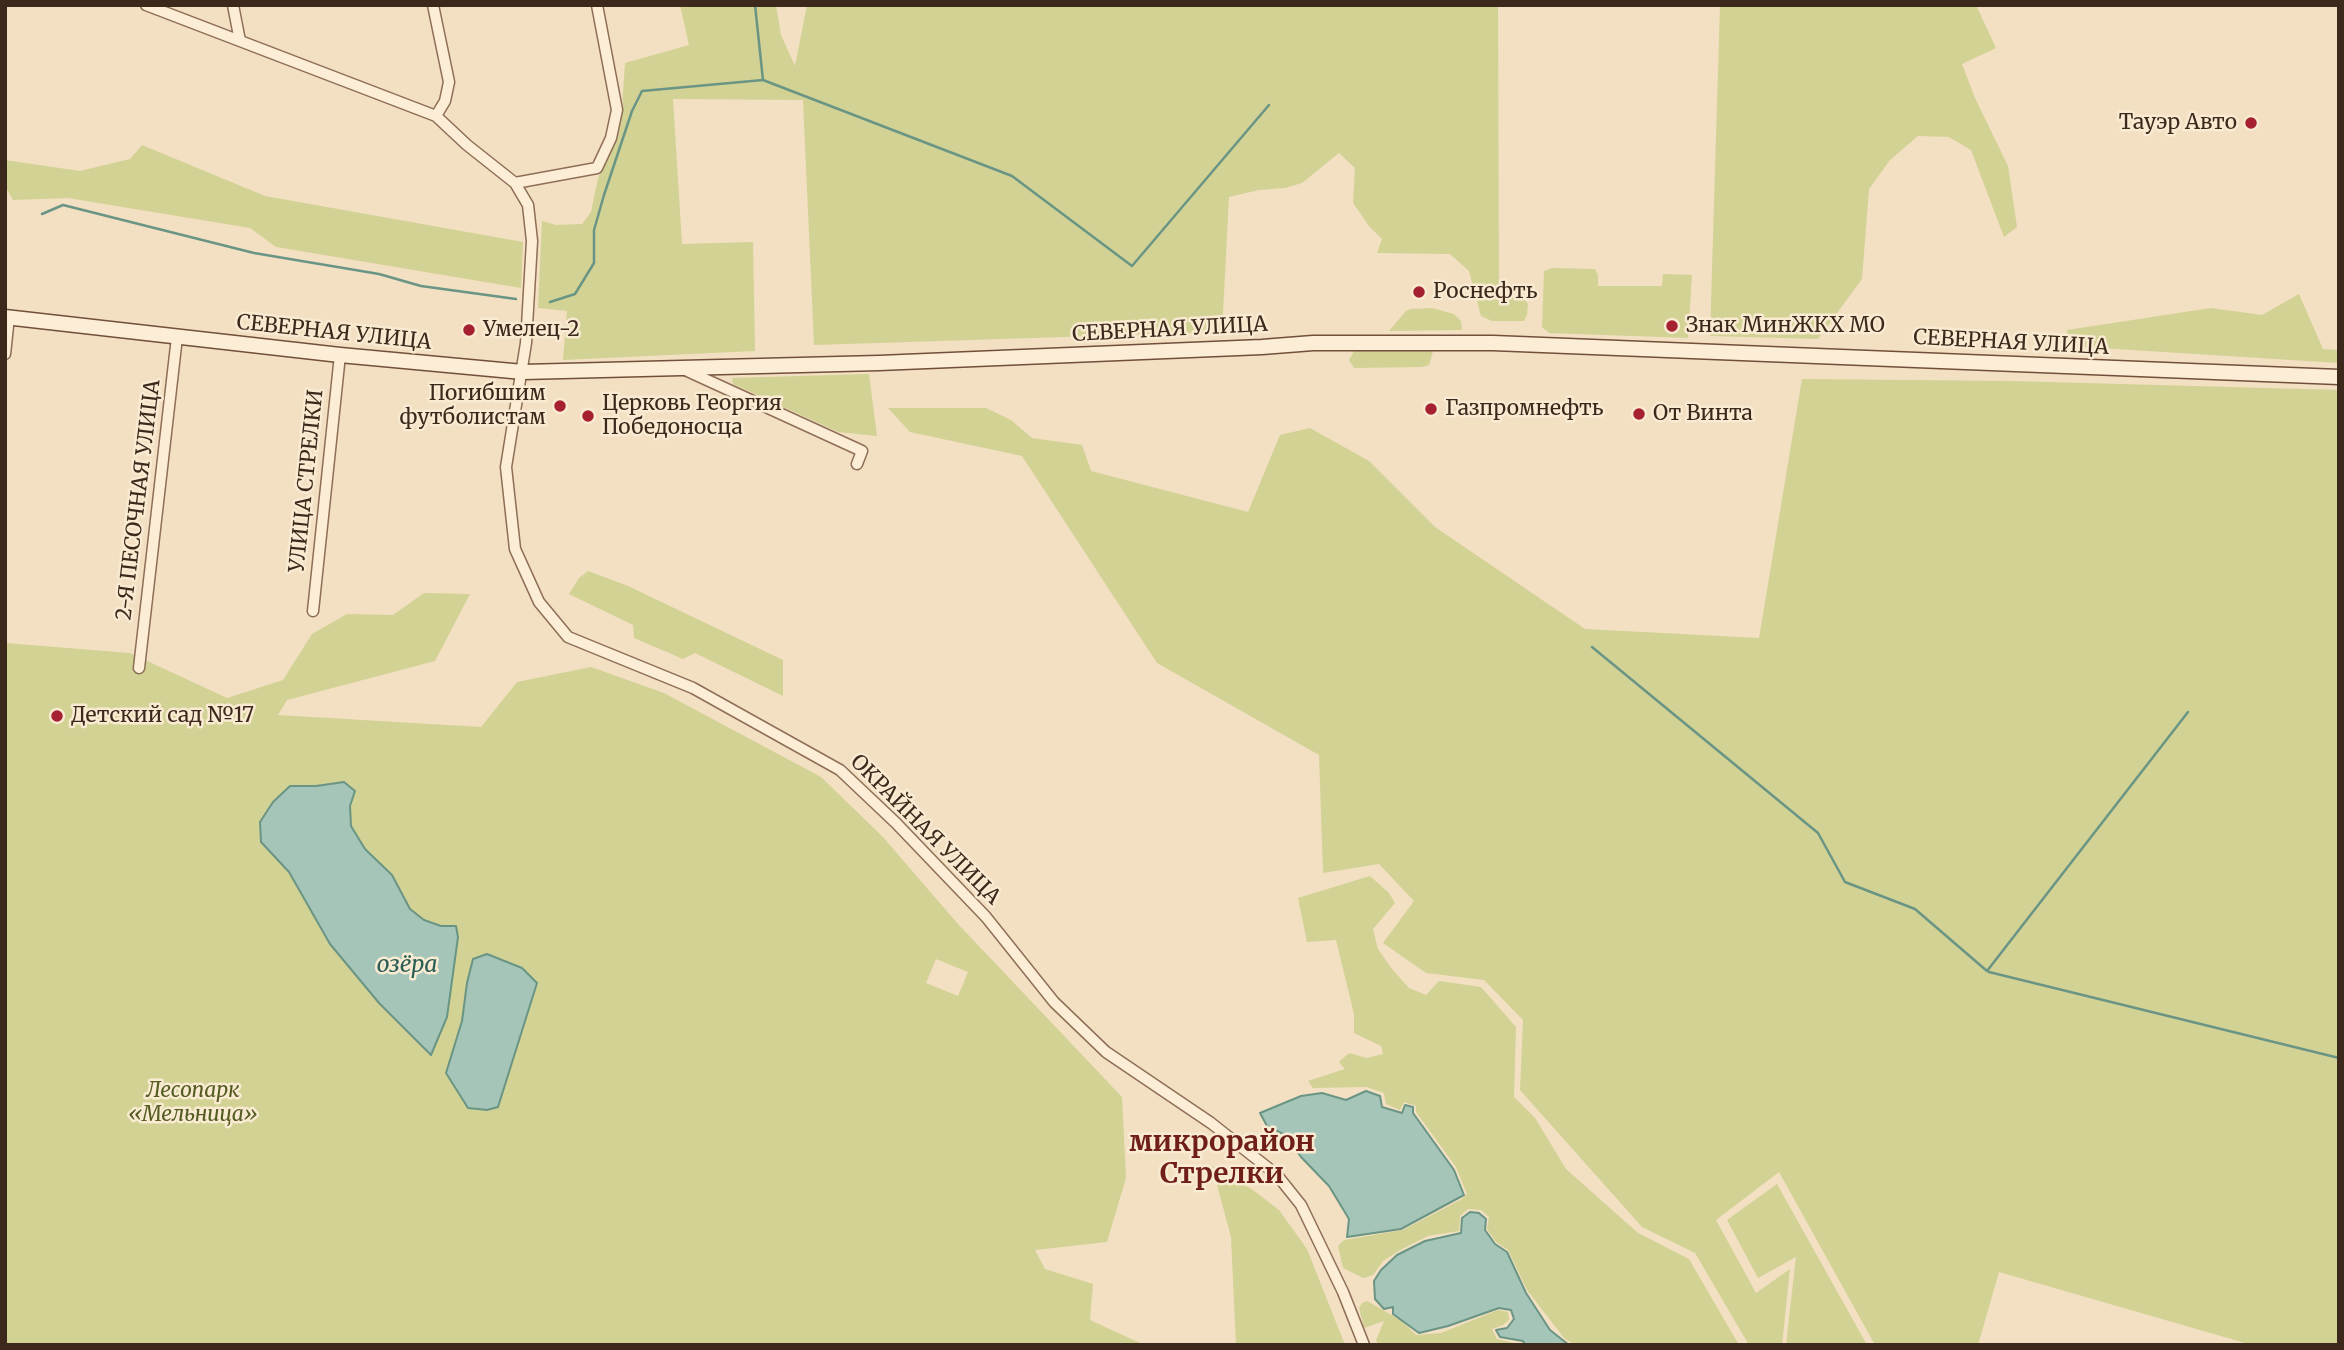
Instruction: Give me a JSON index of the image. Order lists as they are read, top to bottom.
{
  "streets": {
    "main road": ["СЕВЕРНАЯ УЛИЦА"],
    "street": ["УЛИЦА СТРЕЛКИ", "2-Я ПЕСОЧНАЯ УЛИЦА", "ОКРАЙНАЯ УЛИЦА"]
  },
  "crossings": [
    ["СЕВЕРНАЯ УЛИЦА", "УЛИЦА СТРЕЛКИ"],
    ["СЕВЕРНАЯ УЛИЦА", "2-Я ПЕСОЧНАЯ УЛИЦА"],
    ["СЕВЕРНАЯ УЛИЦА", "ОКРАЙНАЯ УЛИЦА"]
  ],
  "districts": ["микрорайон Стрелки"],
  "water": ["озёра"],
  "parks": ["Лесопарк «Мельница»"],
  "places": [
    "Тауэр Авто",
    "Роснефть",
    "Знак МинЖКХ МО",
    "Умелец-2",
    "Погибшим футболистам",
    "Газпромнефть",
    "От Винта",
    "Церковь Георгия Победоносца",
    "Детский сад №17"
  ]
}
